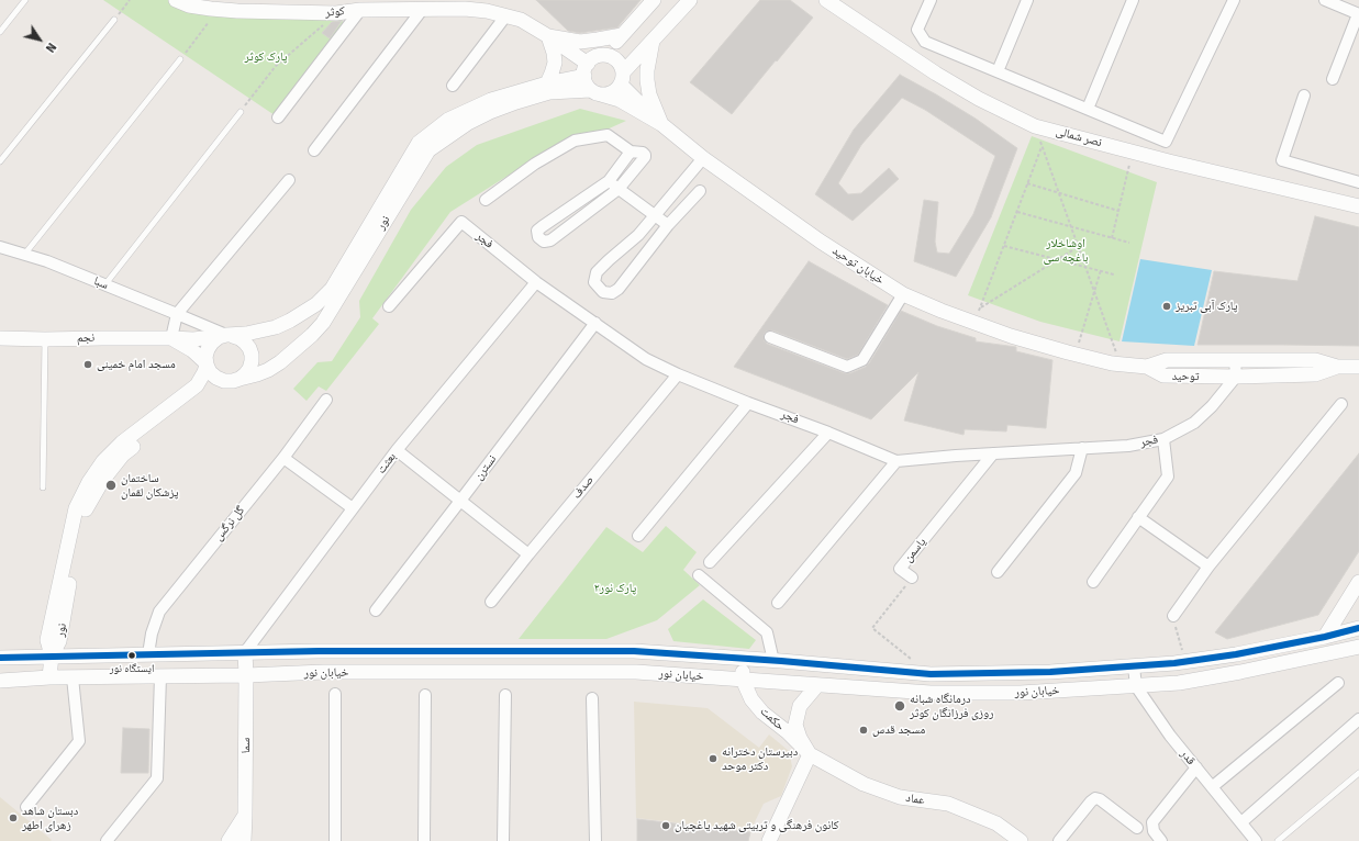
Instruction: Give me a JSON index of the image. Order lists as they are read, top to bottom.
{
  "streets": {
    "main road": [
      "کوثر",
      "نصر شمالی",
      "نور",
      "خیابان توحید",
      "نجم",
      "توحید",
      "خیابان نور",
      "حکمت",
      "سما",
      "عماد"
    ],
    "street": [
      "فجر",
      "سبا",
      "بعثت",
      "نسترن",
      "صدف",
      "گل نرگس",
      "یاسمن",
      "قدر"
    ]
  },
  "crossings": [
    ["کوثر", "خیابان توحید"],
    ["نور", "سبا"],
    ["نور", "نجم"],
    ["نور", "خیابان نور"],
    ["فجر", "توحید"],
    ["فجر", "بعثت"],
    ["فجر", "نسترن"],
    ["فجر", "صدف"],
    ["فجر", "یاسمن"],
    ["خیابان توحید", "توحید"],
    ["بعثت", "خیابان نور"],
    ["بعثت", "سما"],
    ["گل نرگس", "خیابان نور"],
    ["خیابان نور", "حکمت"],
    ["خیابان نور", "سما"],
    ["خیابان نور", "قدر"],
    ["حکمت", "عماد"]
  ],
  "parks": ["پارک کوثر", "اوشاخلار باغچه سی", "پارک نور۲"],
  "places": [
    "پارک آبی تبریز",
    "مسجد امام خمینی",
    "ساختمان پزشکان لقمان",
    "ایستگاه نور",
    "درمانگاه شبانه روزی فرزانگان کوثر",
    "مسجد قدس",
    "دبیرستان دخترانه دکتر موحد",
    "دبستان شاهد زهرای اطهر",
    "کانون فرهنگی و تربیتی شهید یاغچیان"
  ],
  "north": "bottom right"
}
